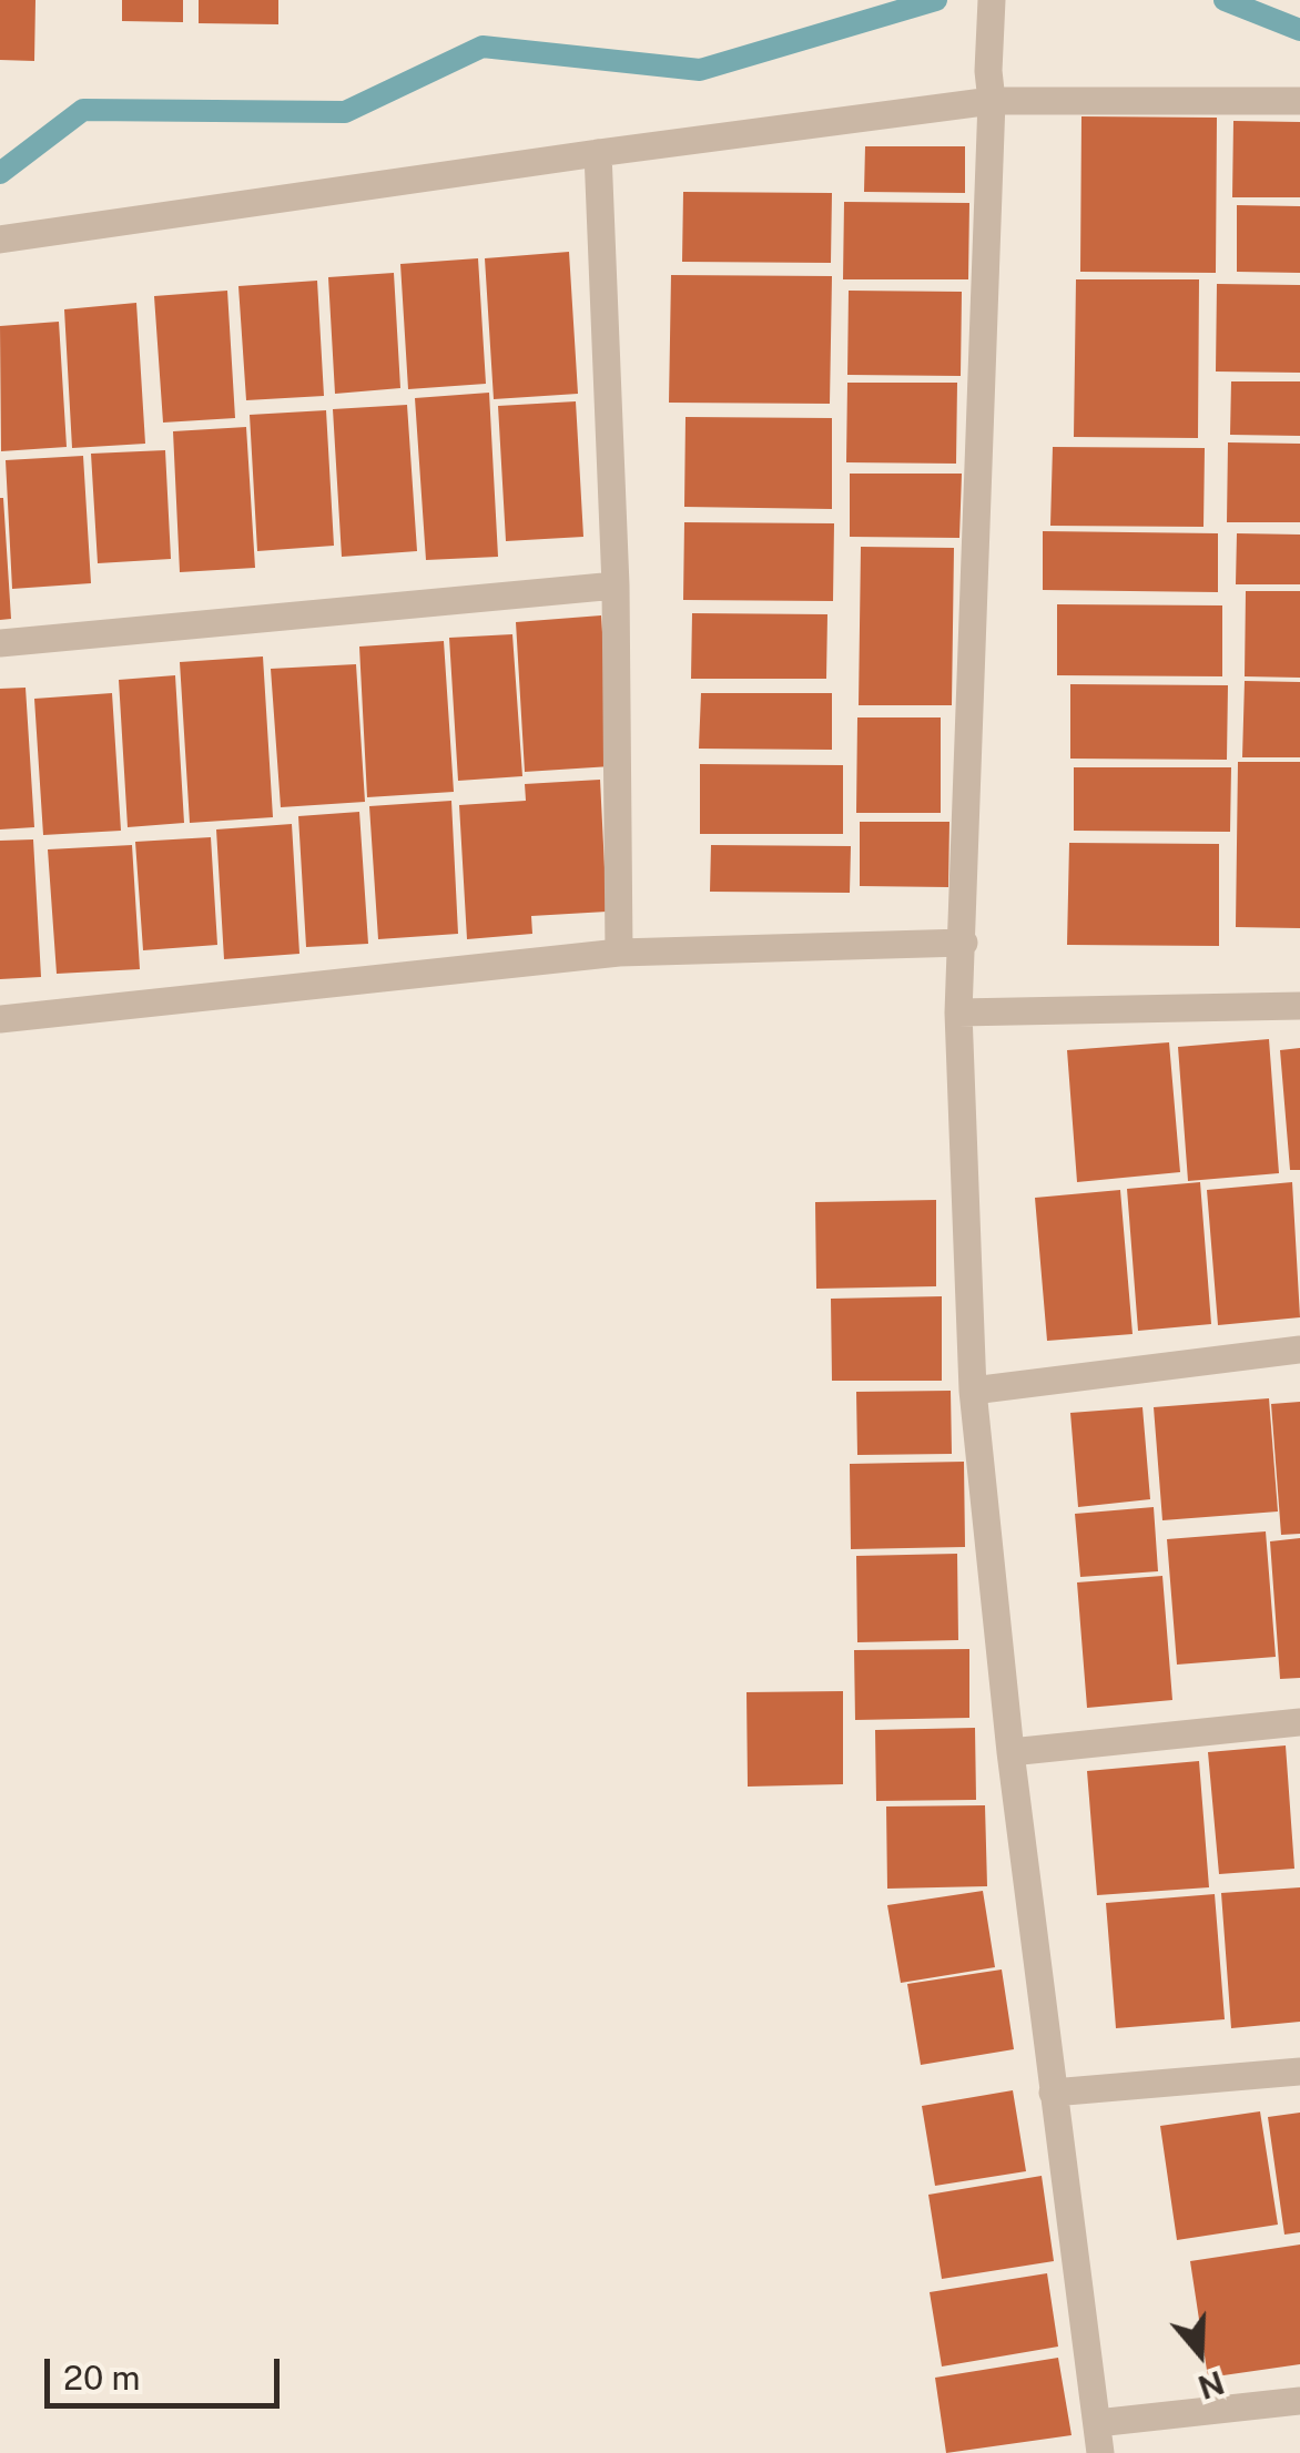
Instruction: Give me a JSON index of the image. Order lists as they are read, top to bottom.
{
  "scale_bar": "20 m",
  "north": "bottom"
}
